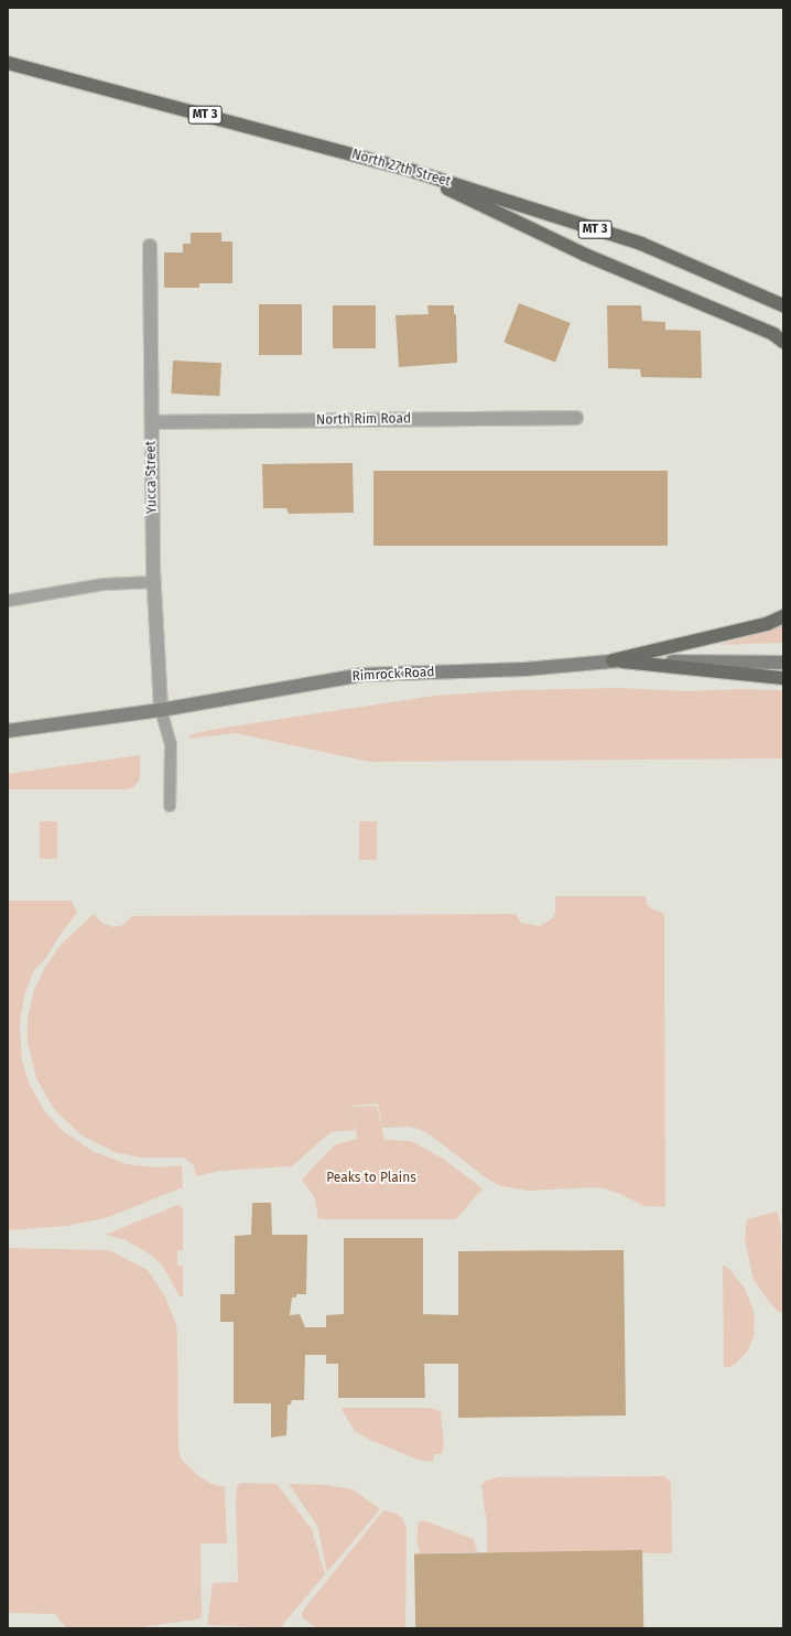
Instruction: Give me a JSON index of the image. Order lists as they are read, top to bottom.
{
  "streets": {
    "main road": ["MT 3", "North 27th Street", "Rimrock Road"],
    "street": ["North Rim Road", "Yucca Street"]
  },
  "crossings": [
    ["North Rim Road", "Yucca Street"],
    ["Yucca Street", "Rimrock Road"]
  ],
  "parks": ["Peaks to Plains"]
}
